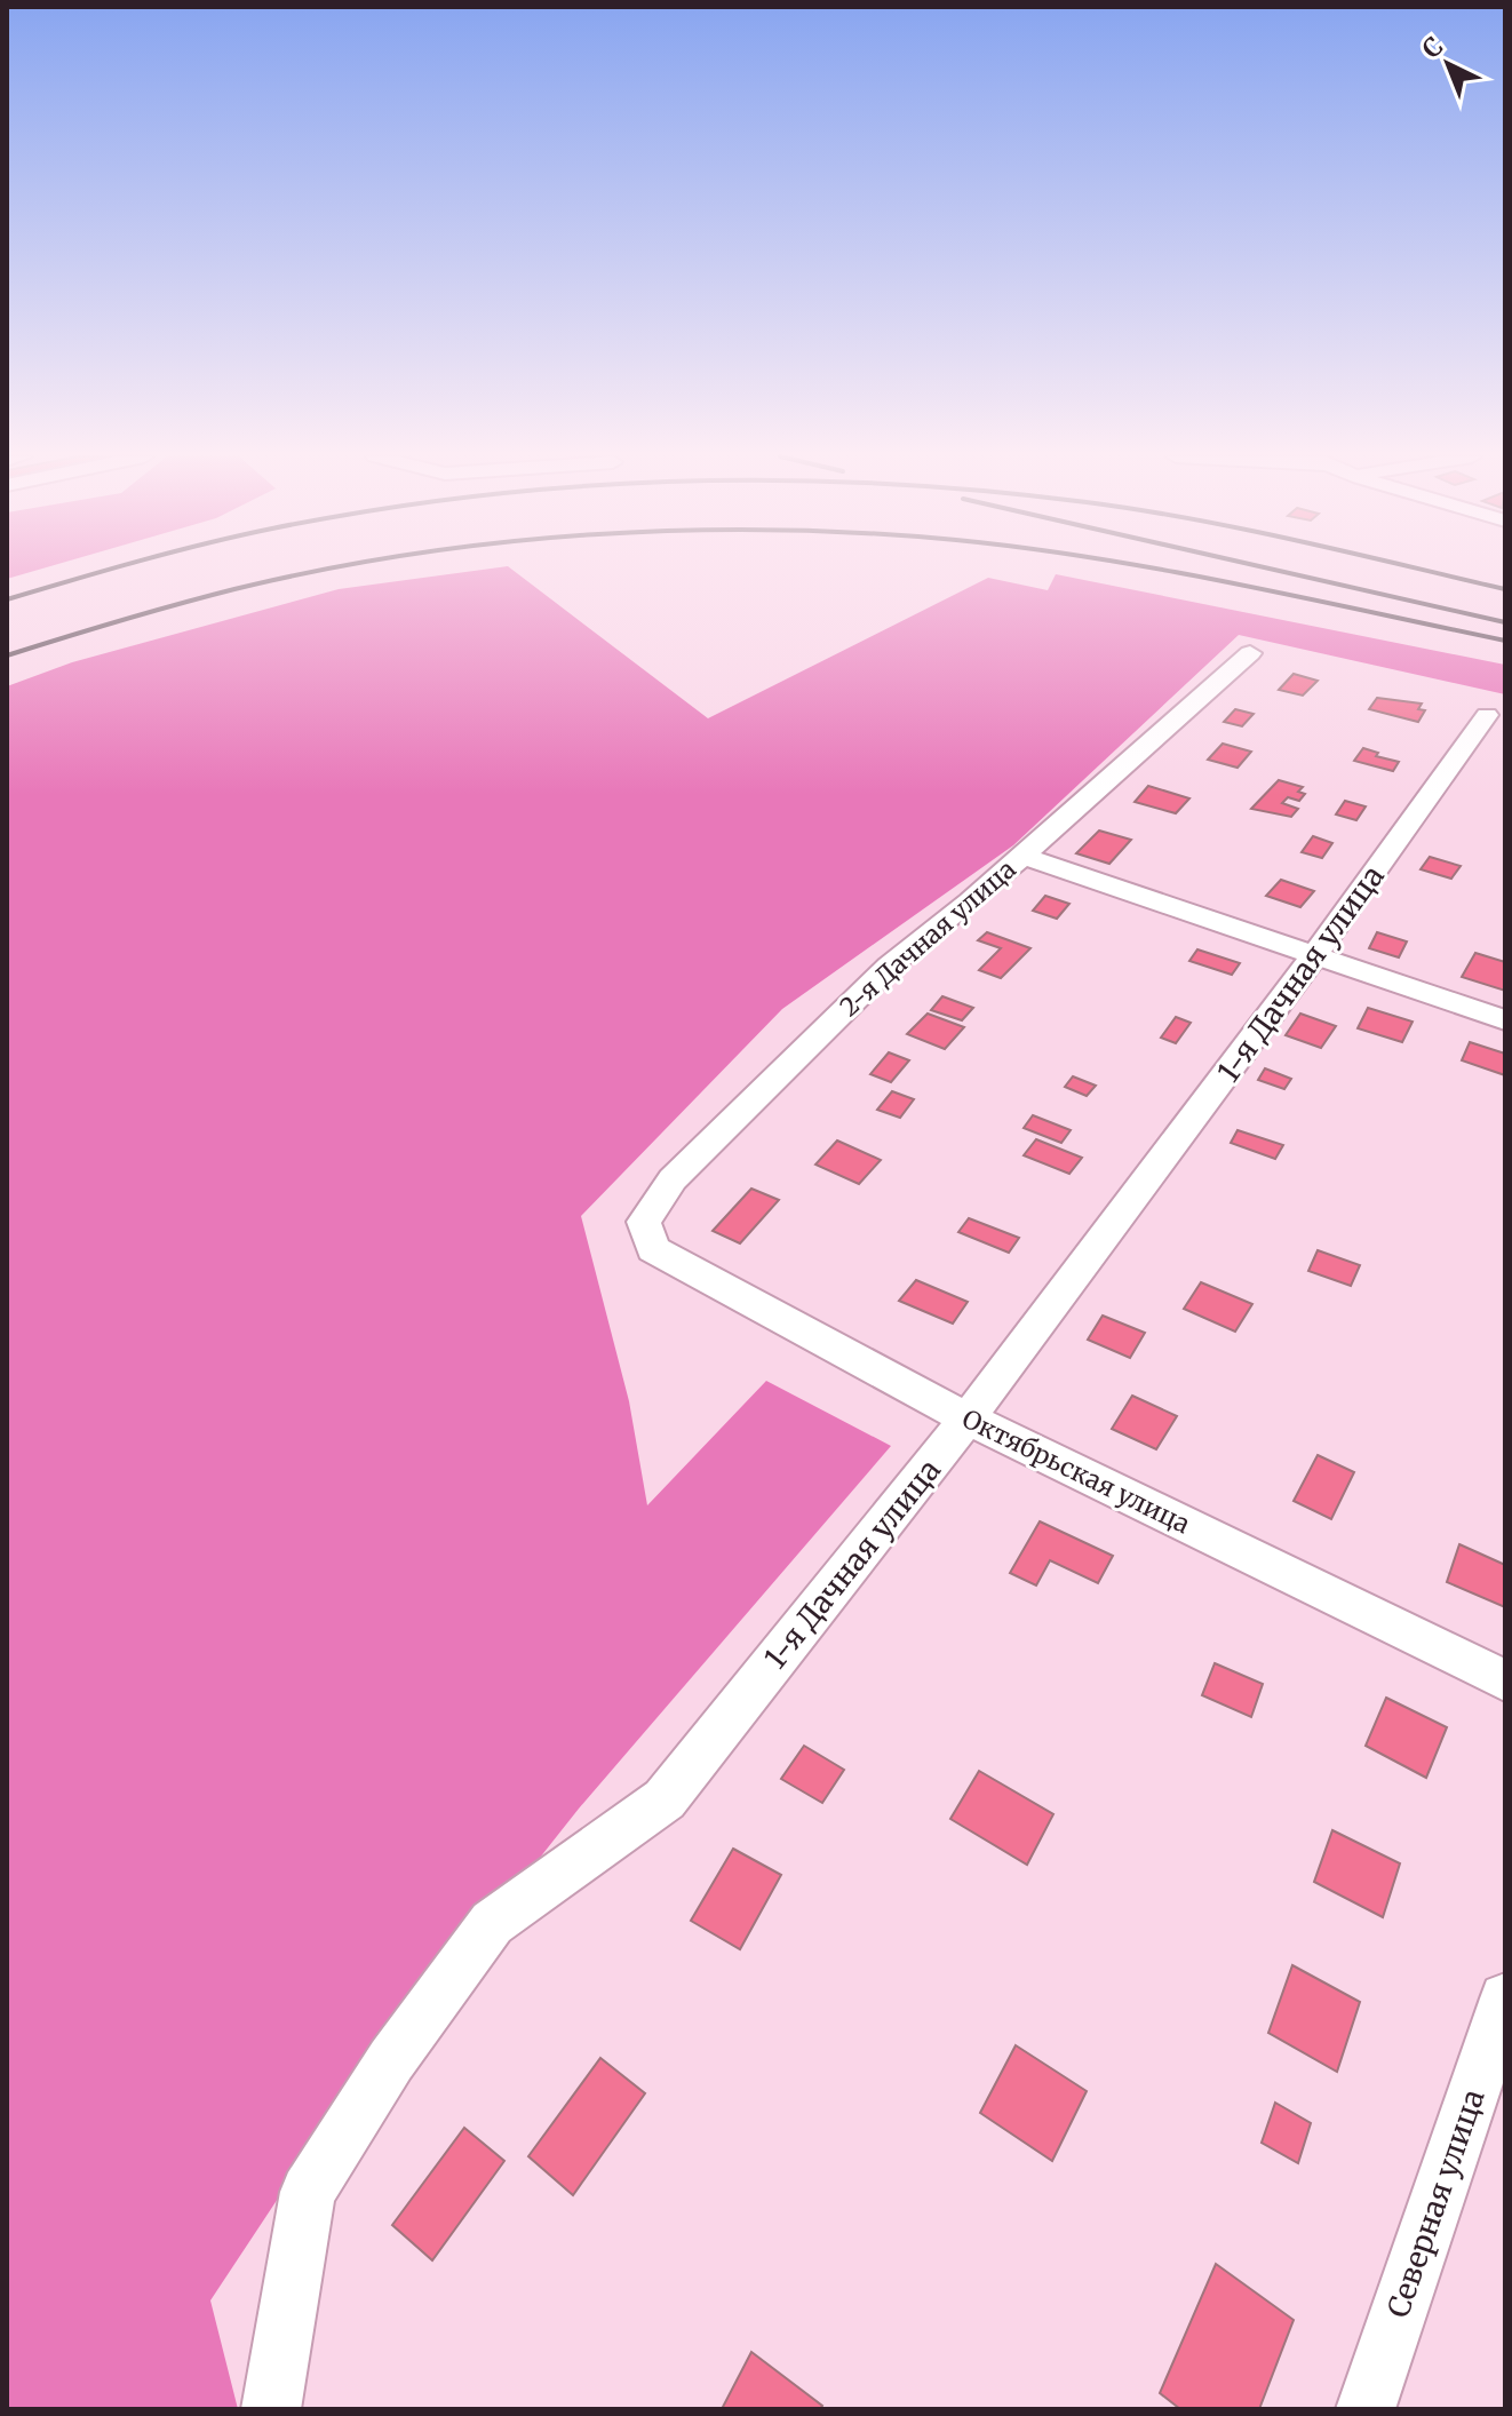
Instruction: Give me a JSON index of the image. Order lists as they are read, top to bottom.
{
  "streets": {
    "street": [
      "2-я Дачная улица",
      "1-я Дачная улица",
      "Октябрьская улица",
      "Северная улица"
    ]
  },
  "crossings": [
    ["2-я Дачная улица", "Октябрьская улица"],
    ["1-я Дачная улица", "Октябрьская улица"]
  ],
  "north": "top left"
}
